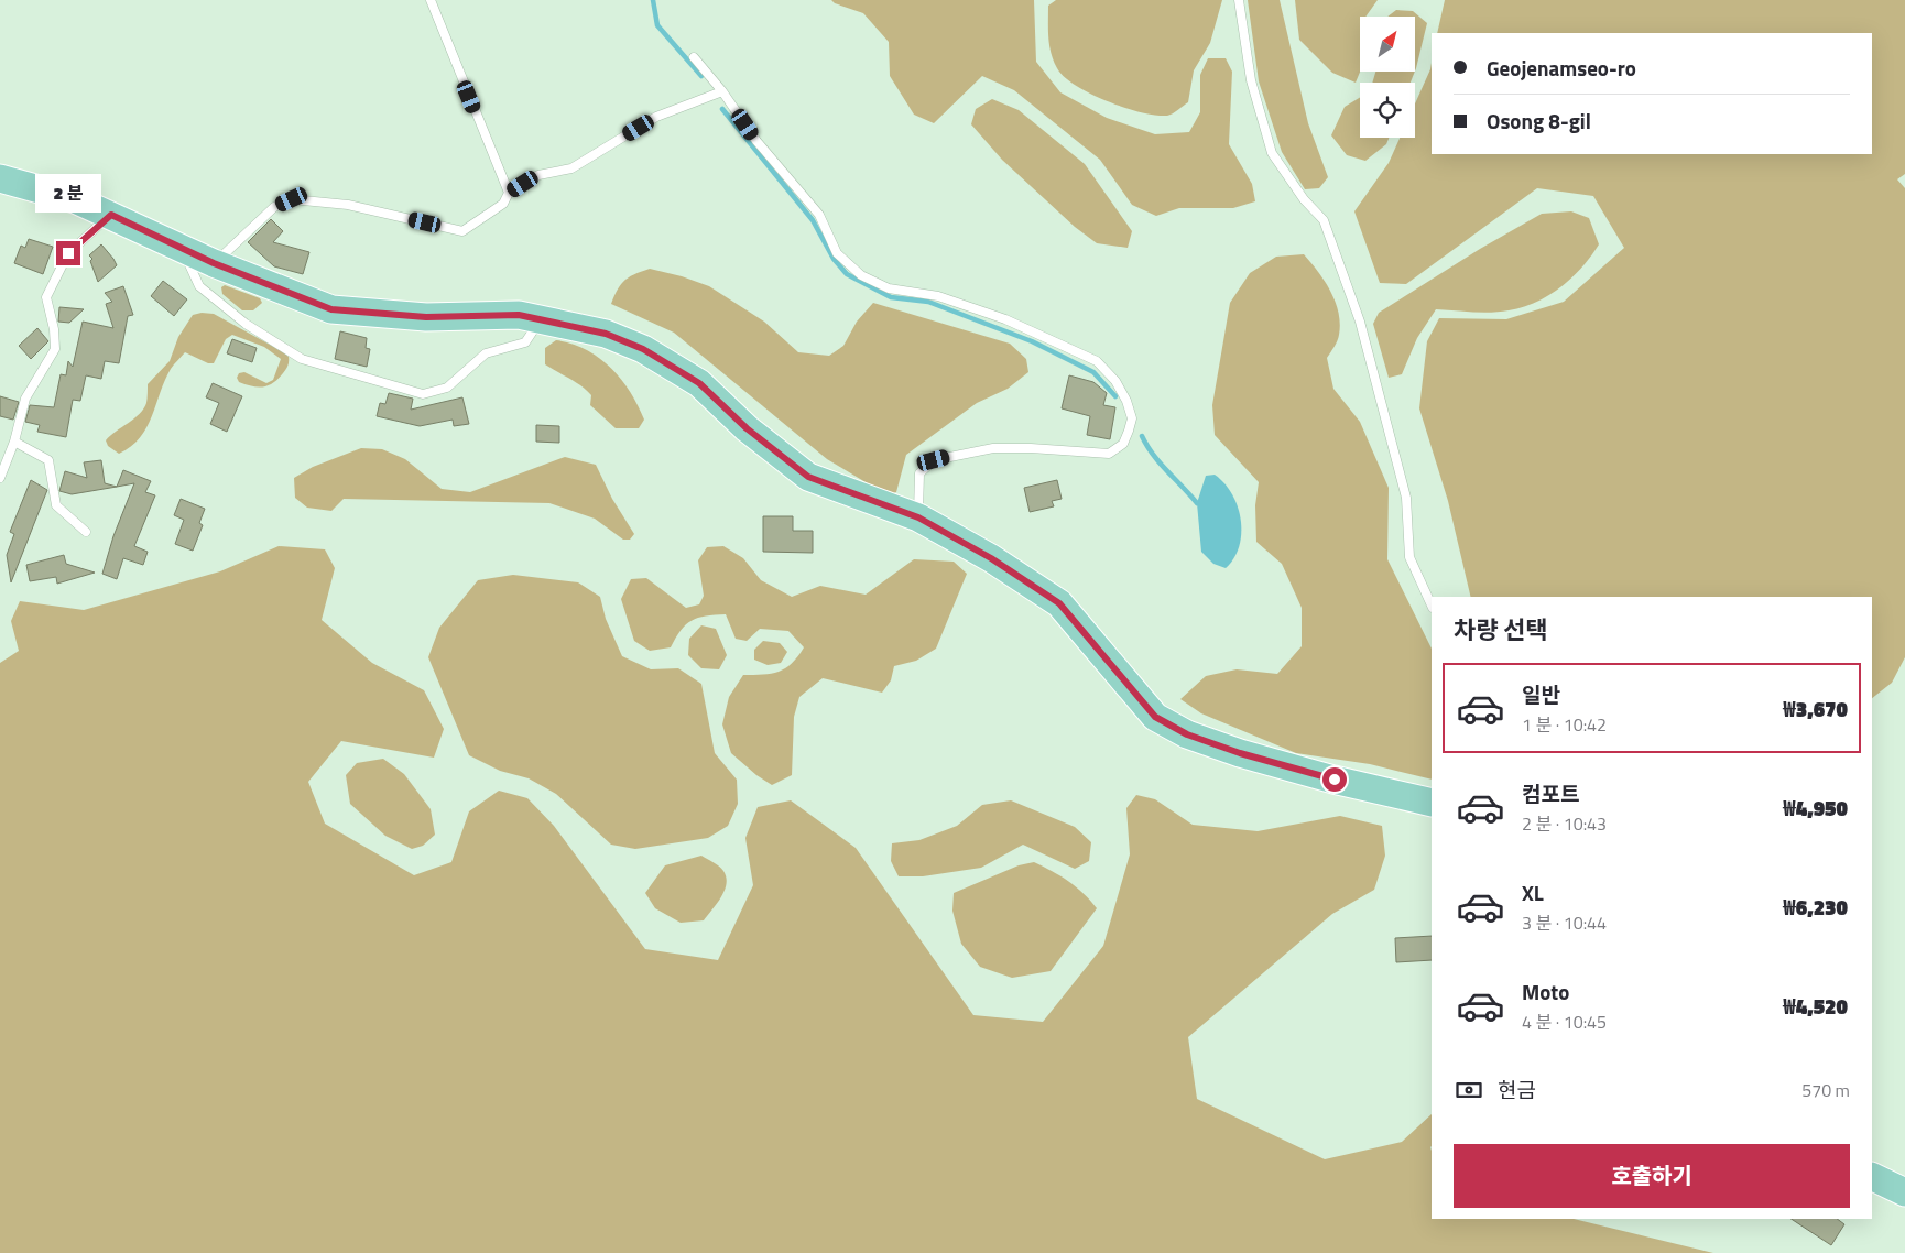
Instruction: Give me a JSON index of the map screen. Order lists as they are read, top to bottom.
{
  "north": "top right",
  "page": {
    "banner": ["Geojenamseo-ro", "Osong 8-gil"],
    "bubble": "2 분",
    "heading": "차량 선택",
    "list": [
      {
        "name": "일반",
        "note": "1 분 · 10:42",
        "value": "₩3,670"
      },
      {
        "name": "컴포트",
        "note": "2 분 · 10:43",
        "value": "₩4,950"
      },
      {
        "name": "XL",
        "note": "3 분 · 10:44",
        "value": "₩6,230"
      },
      {
        "name": "Moto",
        "note": "4 분 · 10:45",
        "value": "₩4,520"
      }
    ],
    "pay": ["현금", "570 m"],
    "buttons": "호출하기"
  }
}
